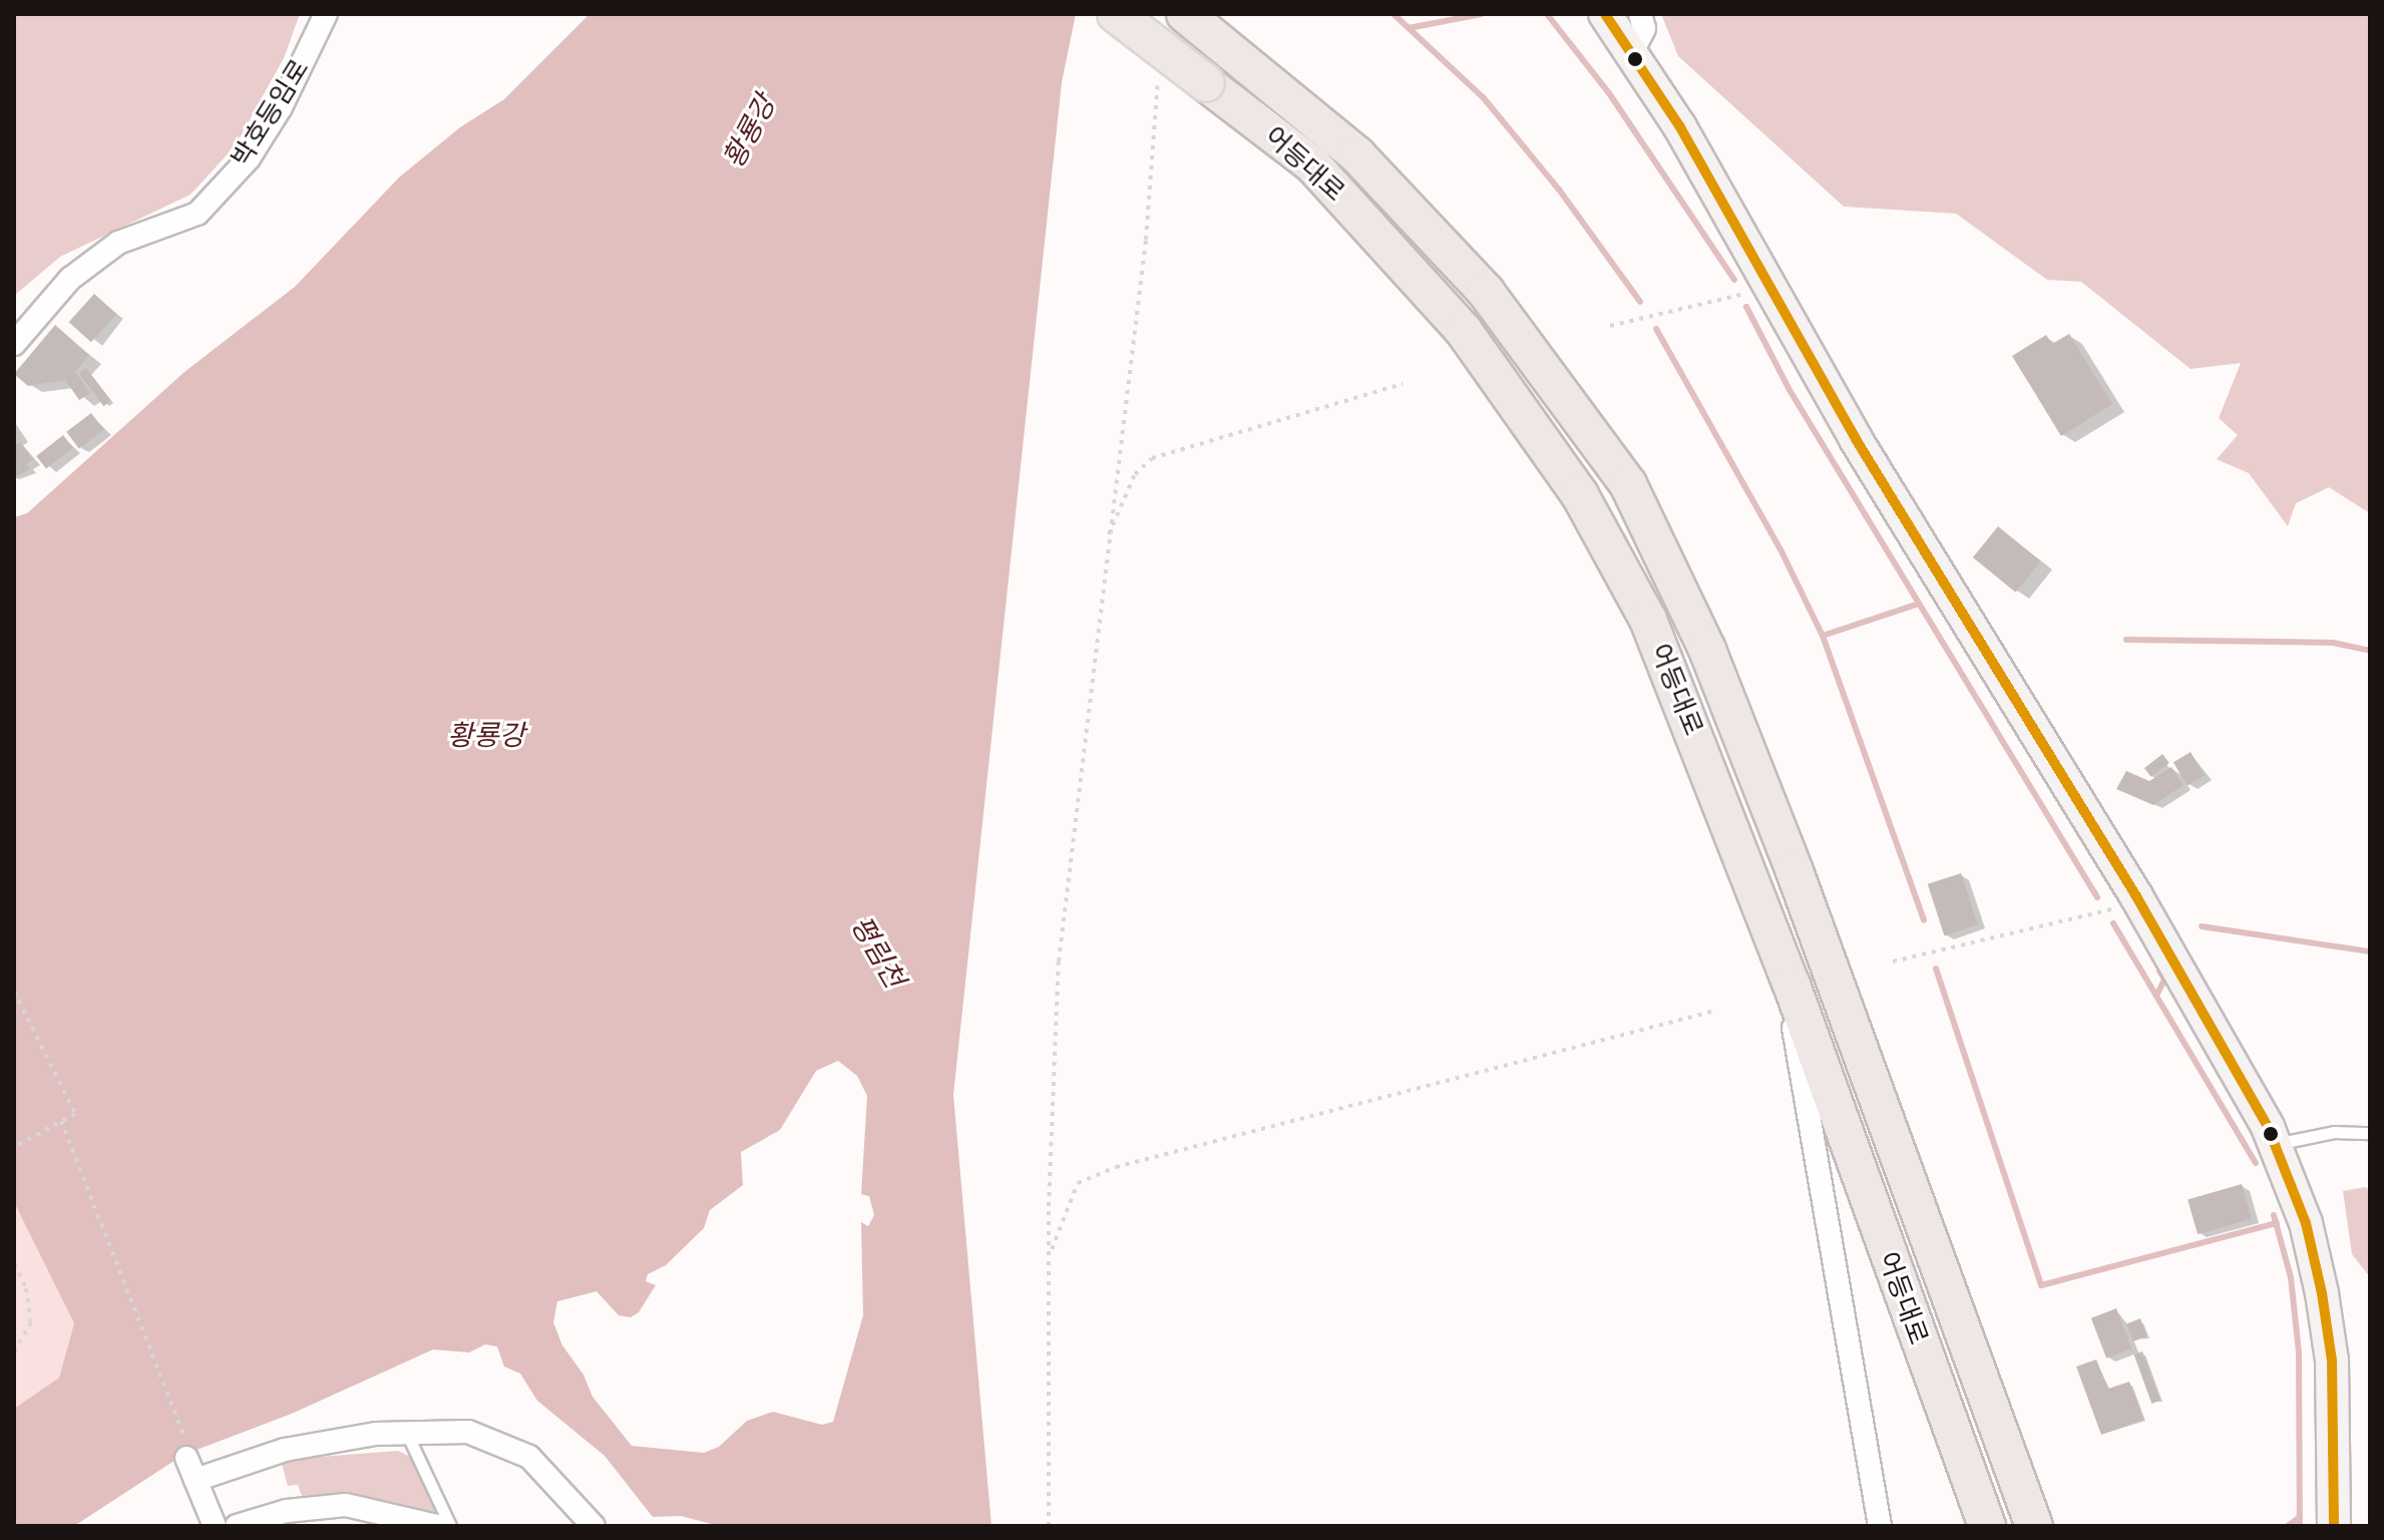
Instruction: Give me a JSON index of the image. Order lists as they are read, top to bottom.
{
  "streets": {
    "main road": ["어등대로"],
    "street": ["박호등임로"]
  },
  "water": ["황룡강", "평림천"]
}
